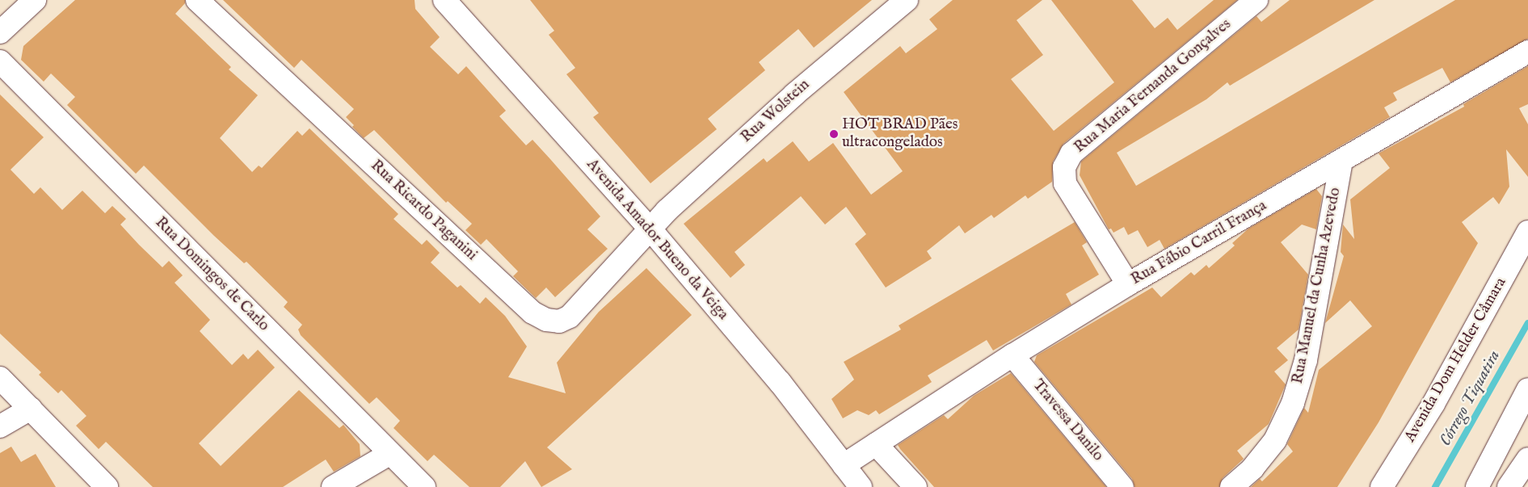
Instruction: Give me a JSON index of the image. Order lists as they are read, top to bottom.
{
  "streets": {
    "street": [
      "Rua Maria Fernanda Gonçalves",
      "Rua Wolstein",
      "Rua Ricardo Paganini",
      "Avenida Amador Bueno da Veiga",
      "Rua Fábio Carril França",
      "Rua Domingos de Carlo",
      "Rua Manuel da Cunha Azevedo",
      "Avenida Dom Helder Câmara",
      "Travessa Danilo"
    ]
  },
  "crossings": [
    ["Rua Maria Fernanda Gonçalves", "Rua Fábio Carril França"],
    ["Rua Wolstein", "Rua Ricardo Paganini"],
    ["Rua Wolstein", "Avenida Amador Bueno da Veiga"],
    ["Rua Ricardo Paganini", "Avenida Amador Bueno da Veiga"],
    ["Avenida Amador Bueno da Veiga", "Rua Fábio Carril França"],
    ["Rua Fábio Carril França", "Rua Manuel da Cunha Azevedo"],
    ["Rua Fábio Carril França", "Travessa Danilo"]
  ],
  "water": ["Córrego Tiquatira"],
  "places": ["HOT BRAD Pães ultracongelados"]
}
